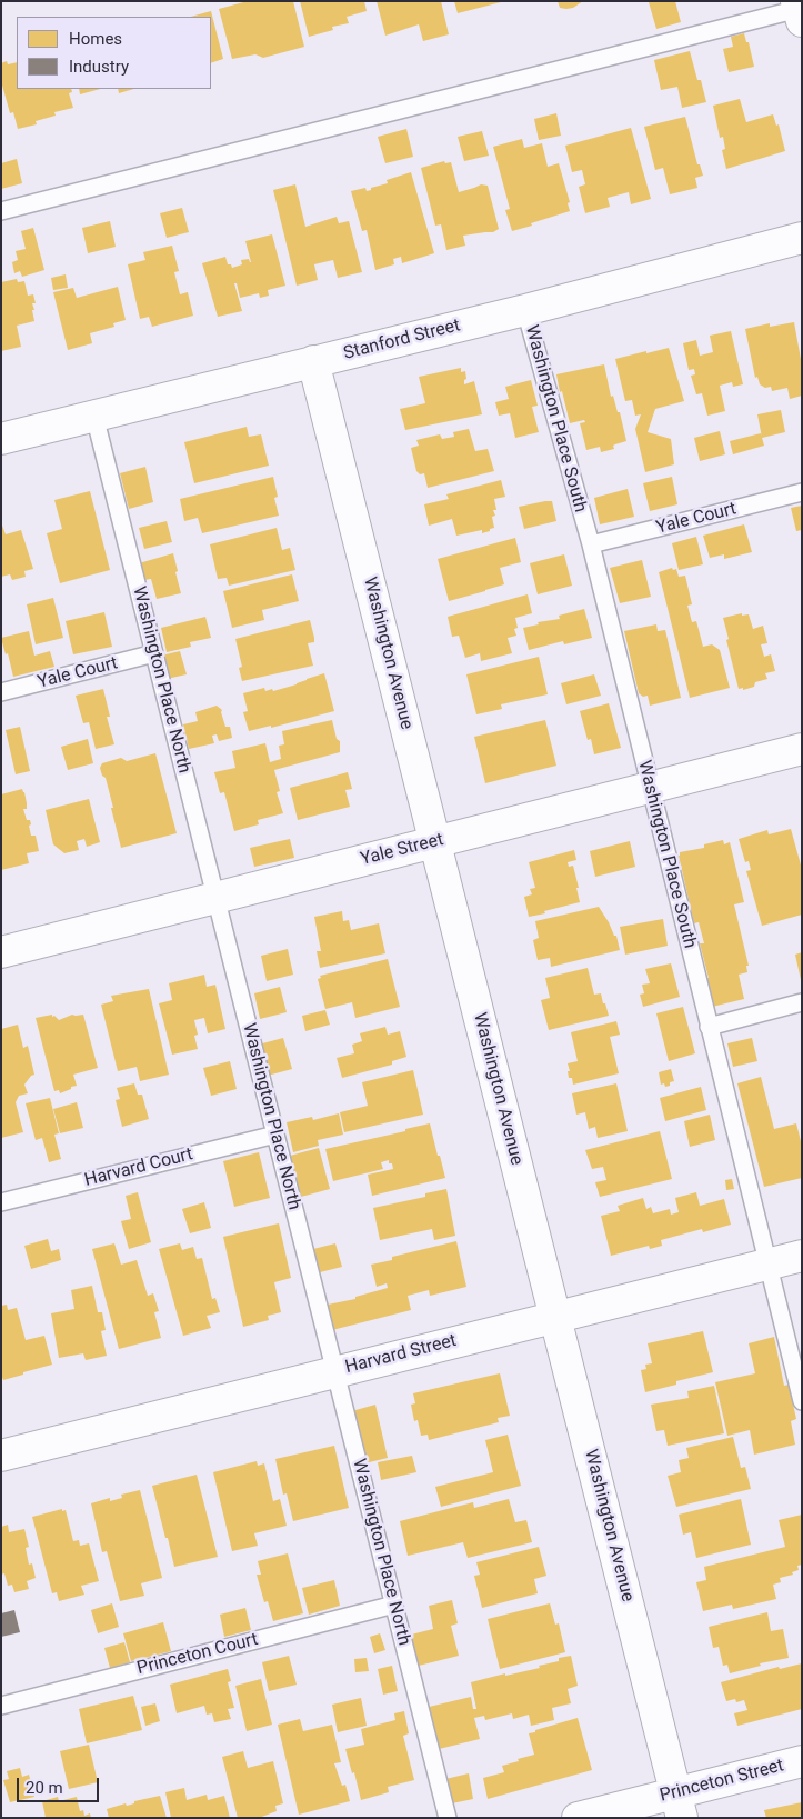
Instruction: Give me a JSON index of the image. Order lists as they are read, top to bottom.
{
  "streets": {
    "street": [
      "Stanford Street",
      "Washington Avenue",
      "Yale Street",
      "Harvard Street",
      "Princeton Street"
    ],
    "lane": [
      "Washington Place South",
      "Yale Court",
      "Washington Place North",
      "Harvard Court",
      "Princeton Court"
    ]
  },
  "crossings": [
    ["Stanford Street", "Washington Place South"],
    ["Stanford Street", "Washington Avenue"],
    ["Stanford Street", "Washington Place North"],
    ["Washington Place South", "Yale Court"],
    ["Washington Place South", "Yale Street"],
    ["Washington Place South", "Harvard Street"],
    ["Yale Court", "Washington Place North"],
    ["Washington Avenue", "Yale Street"],
    ["Washington Avenue", "Harvard Street"],
    ["Washington Avenue", "Princeton Street"],
    ["Washington Place North", "Yale Street"],
    ["Washington Place North", "Harvard Court"],
    ["Washington Place North", "Harvard Street"],
    ["Washington Place North", "Princeton Court"]
  ],
  "legend": ["Homes", "Industry"],
  "scale_bar": "20 m"
}
